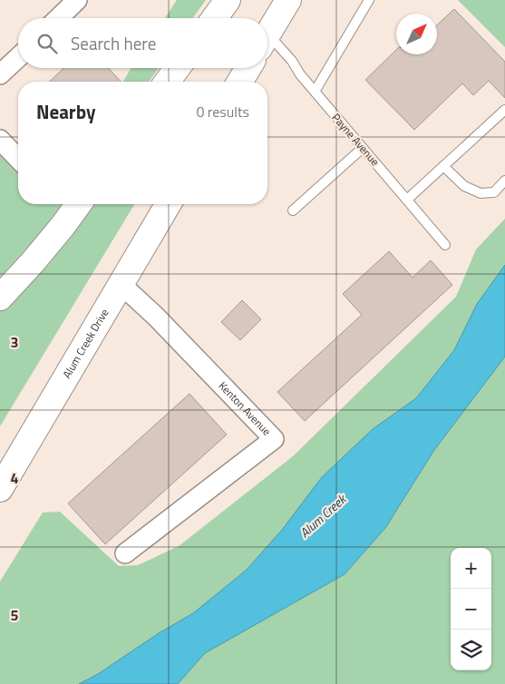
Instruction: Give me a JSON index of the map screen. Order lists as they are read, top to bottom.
{
  "streets": {
    "main road": ["Alum Creek Drive"],
    "street": ["Kenton Avenue"],
    "lane": ["Payne Avenue"]
  },
  "crossings": [
    ["Alum Creek Drive", "Kenton Avenue"]
  ],
  "water": ["Alum Creek"],
  "north": "top right",
  "page": {
    "search": "Search here",
    "heading": ["Nearby", "0 results"],
    "map_buttons": ["+", "−"]
  },
  "grid": {
    "rows": ["3", "4", "5"]
  }
}
